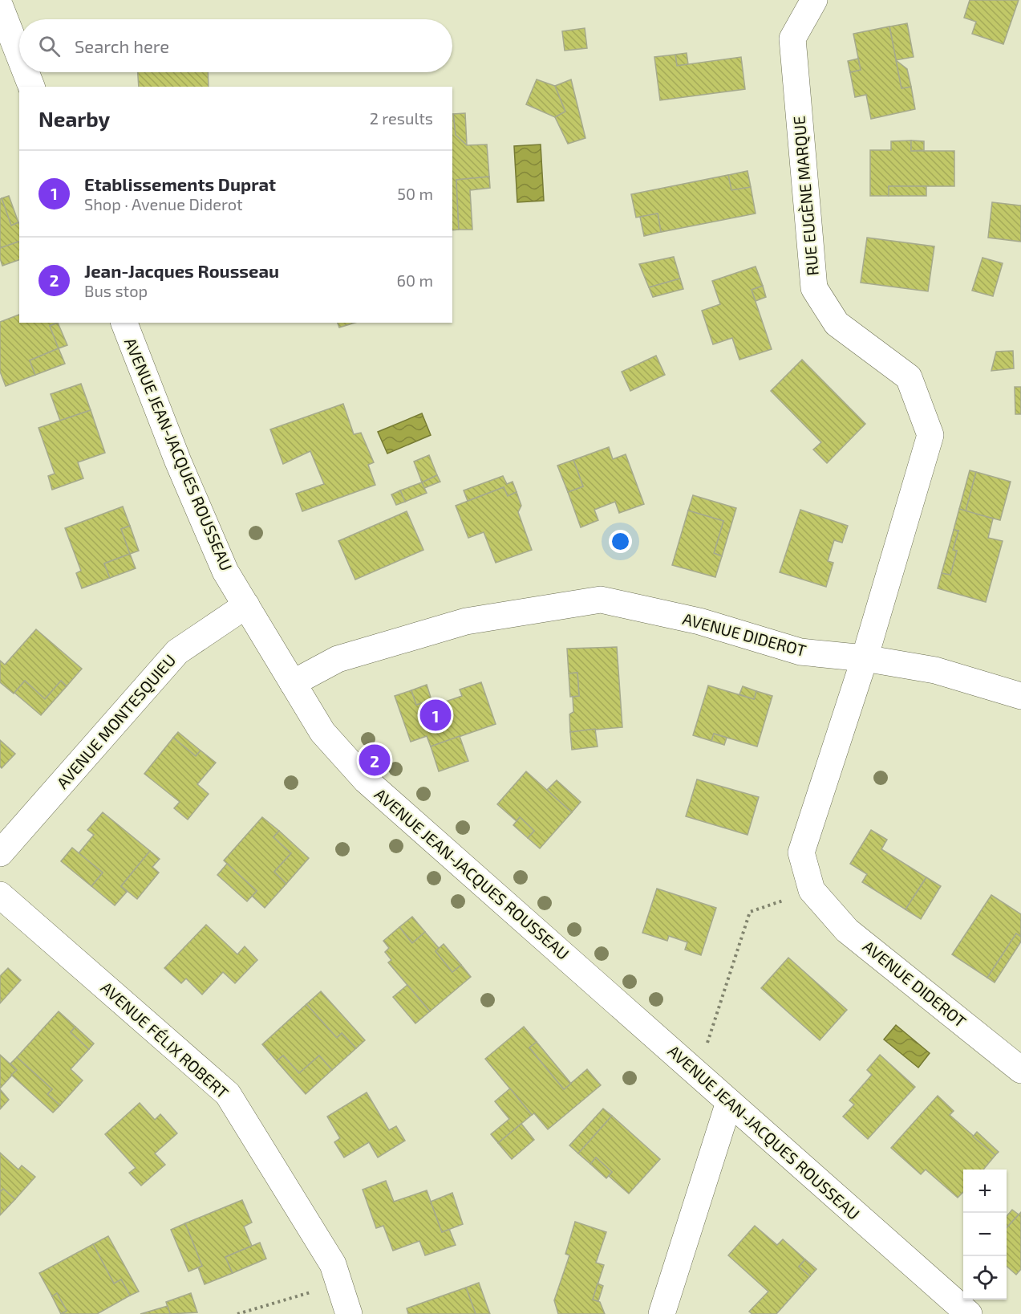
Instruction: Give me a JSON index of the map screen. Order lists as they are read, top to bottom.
{
  "streets": {
    "street": [
      "RUE EUGÈNE MARQUE",
      "AVENUE JEAN-JACQUES ROUSSEAU",
      "AVENUE DIDEROT",
      "AVENUE MONTESQUIEU",
      "AVENUE FÉLIX ROBERT"
    ]
  },
  "crossings": [
    ["RUE EUGÈNE MARQUE", "AVENUE DIDEROT"],
    ["AVENUE JEAN-JACQUES ROUSSEAU", "AVENUE DIDEROT"],
    ["AVENUE JEAN-JACQUES ROUSSEAU", "AVENUE MONTESQUIEU"]
  ],
  "page": {
    "search": "Search here",
    "heading": ["Nearby", "2 results"],
    "list": [
      {
        "mark": "1",
        "name": "Etablissements Duprat",
        "note": "Shop · Avenue Diderot",
        "value": "50 m"
      },
      {
        "mark": "2",
        "name": "Jean-Jacques Rousseau",
        "note": "Bus stop",
        "value": "60 m"
      }
    ],
    "pins": ["1", "2"],
    "map_buttons": ["+", "−"]
  }
}
